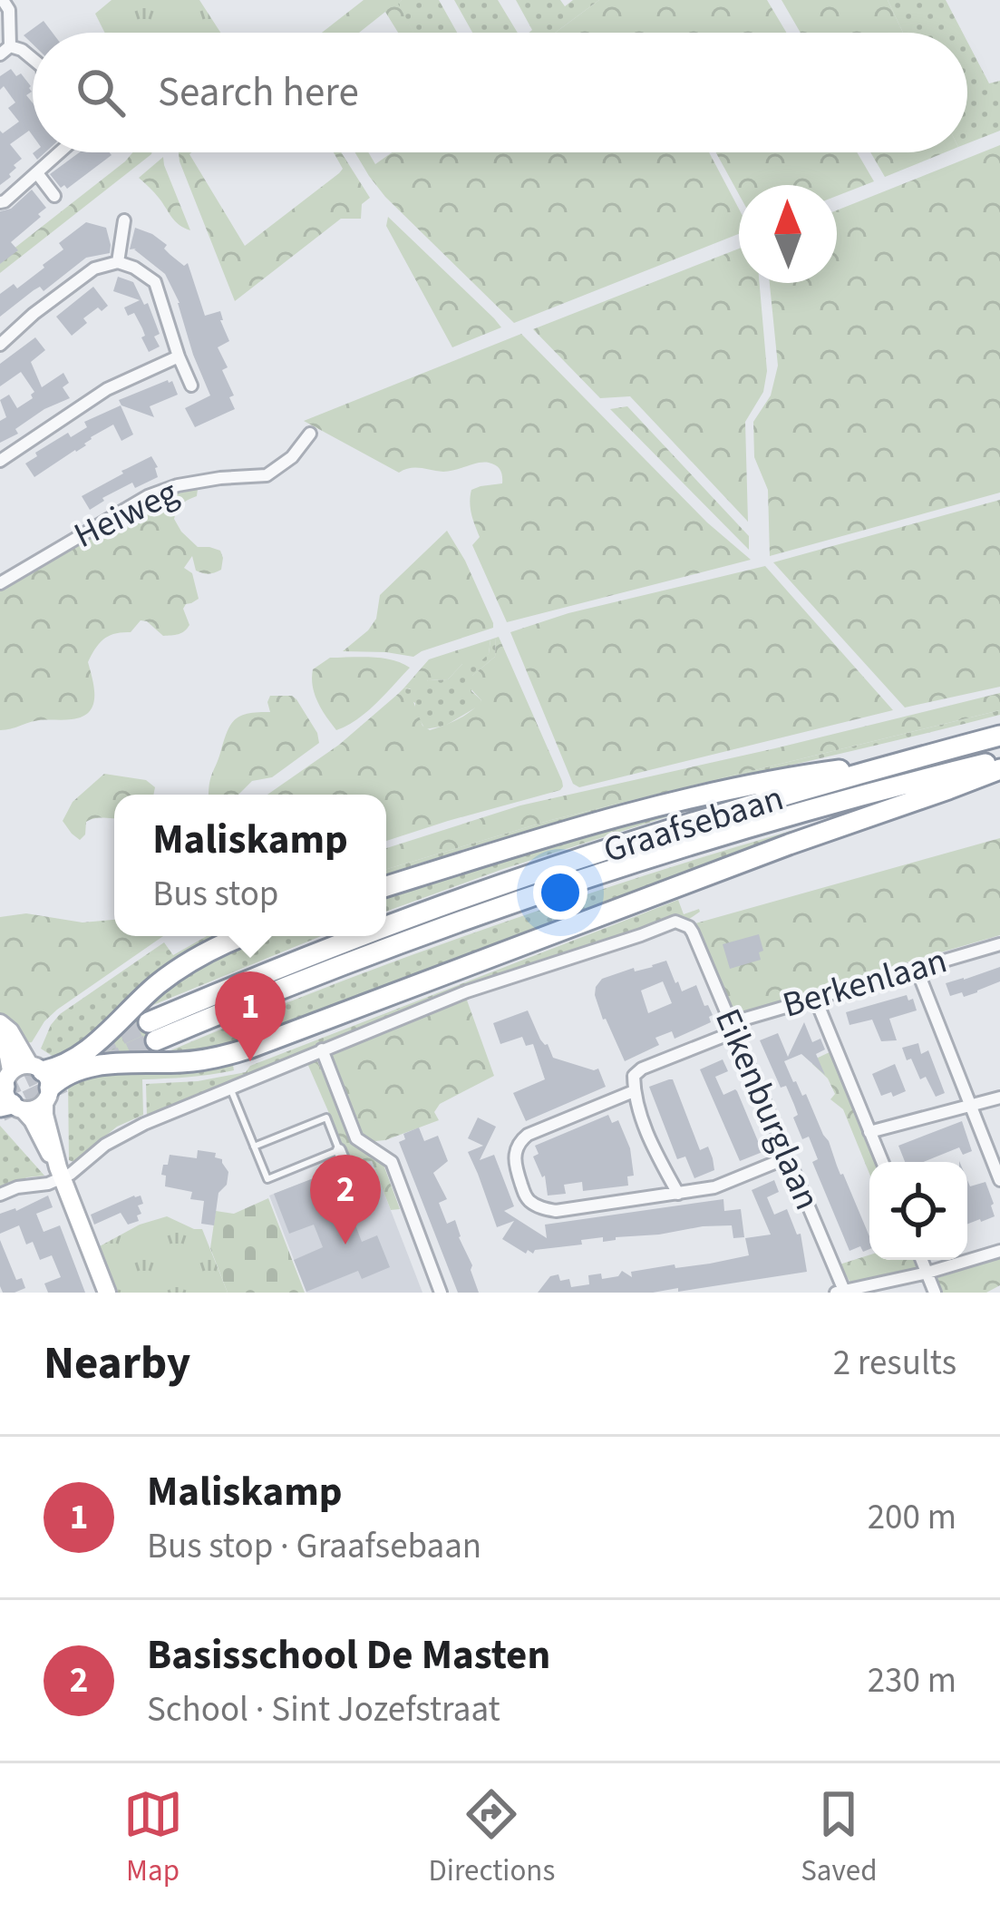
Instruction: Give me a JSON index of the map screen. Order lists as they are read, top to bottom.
{
  "streets": {
    "highway": ["Graafsebaan"],
    "street": ["Heiweg", "Berkenlaan", "Eikenburglaan"]
  },
  "crossings": [
    ["Berkenlaan", "Eikenburglaan"]
  ],
  "north": "top",
  "page": {
    "search": "Search here",
    "popup": ["Maliskamp", "Bus stop"],
    "pins": ["1", "2"],
    "heading": ["Nearby", "2 results"],
    "list": [
      {
        "mark": "1",
        "name": "Maliskamp",
        "note": "Bus stop · Graafsebaan",
        "value": "200 m"
      },
      {
        "mark": "2",
        "name": "Basisschool De Masten",
        "note": "School · Sint Jozefstraat",
        "value": "230 m"
      }
    ],
    "nav": ["Map", "Directions", "Saved"]
  }
}
